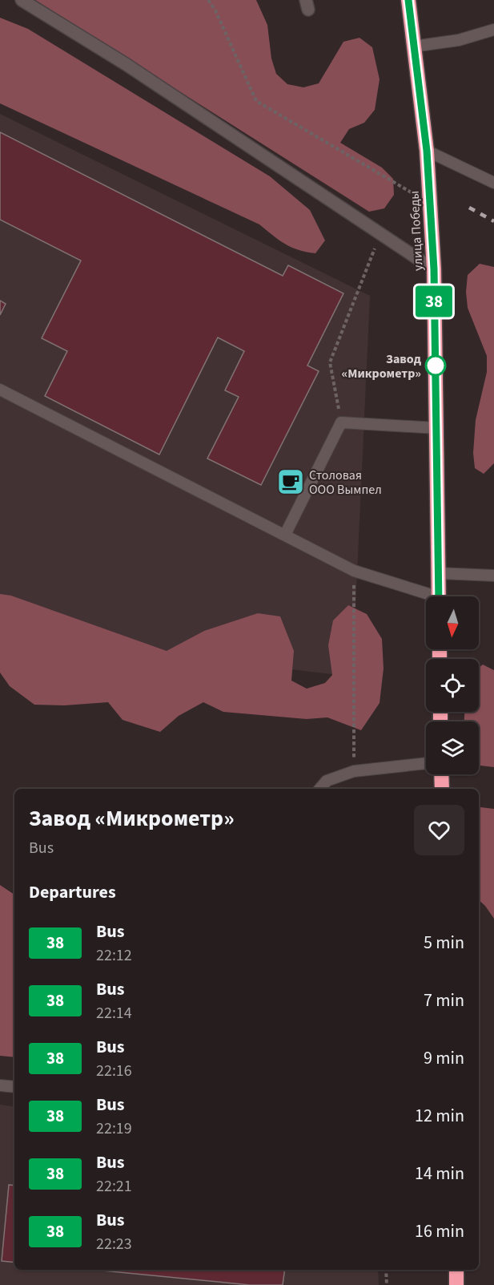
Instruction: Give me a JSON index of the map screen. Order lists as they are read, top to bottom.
{
  "streets": {
    "highway": ["улица Победы"]
  },
  "places": {
    "other": ["Завод «Микрометр»"],
    "cafe": ["Столовая ООО Вымпел"]
  },
  "lines": ["bus line 38"],
  "north": "bottom",
  "page": {
    "on_map": "38",
    "heading": [
      ["Завод «Микрометр»", "Bus"],
      "Departures"
    ],
    "list": [
      {
        "mark": "38",
        "name": "Bus",
        "note": "22:12",
        "value": "5 min"
      },
      {
        "mark": "38",
        "name": "Bus",
        "note": "22:14",
        "value": "7 min"
      },
      {
        "mark": "38",
        "name": "Bus",
        "note": "22:16",
        "value": "9 min"
      },
      {
        "mark": "38",
        "name": "Bus",
        "note": "22:19",
        "value": "12 min"
      },
      {
        "mark": "38",
        "name": "Bus",
        "note": "22:21",
        "value": "14 min"
      },
      {
        "mark": "38",
        "name": "Bus",
        "note": "22:23",
        "value": "16 min"
      }
    ]
  }
}
